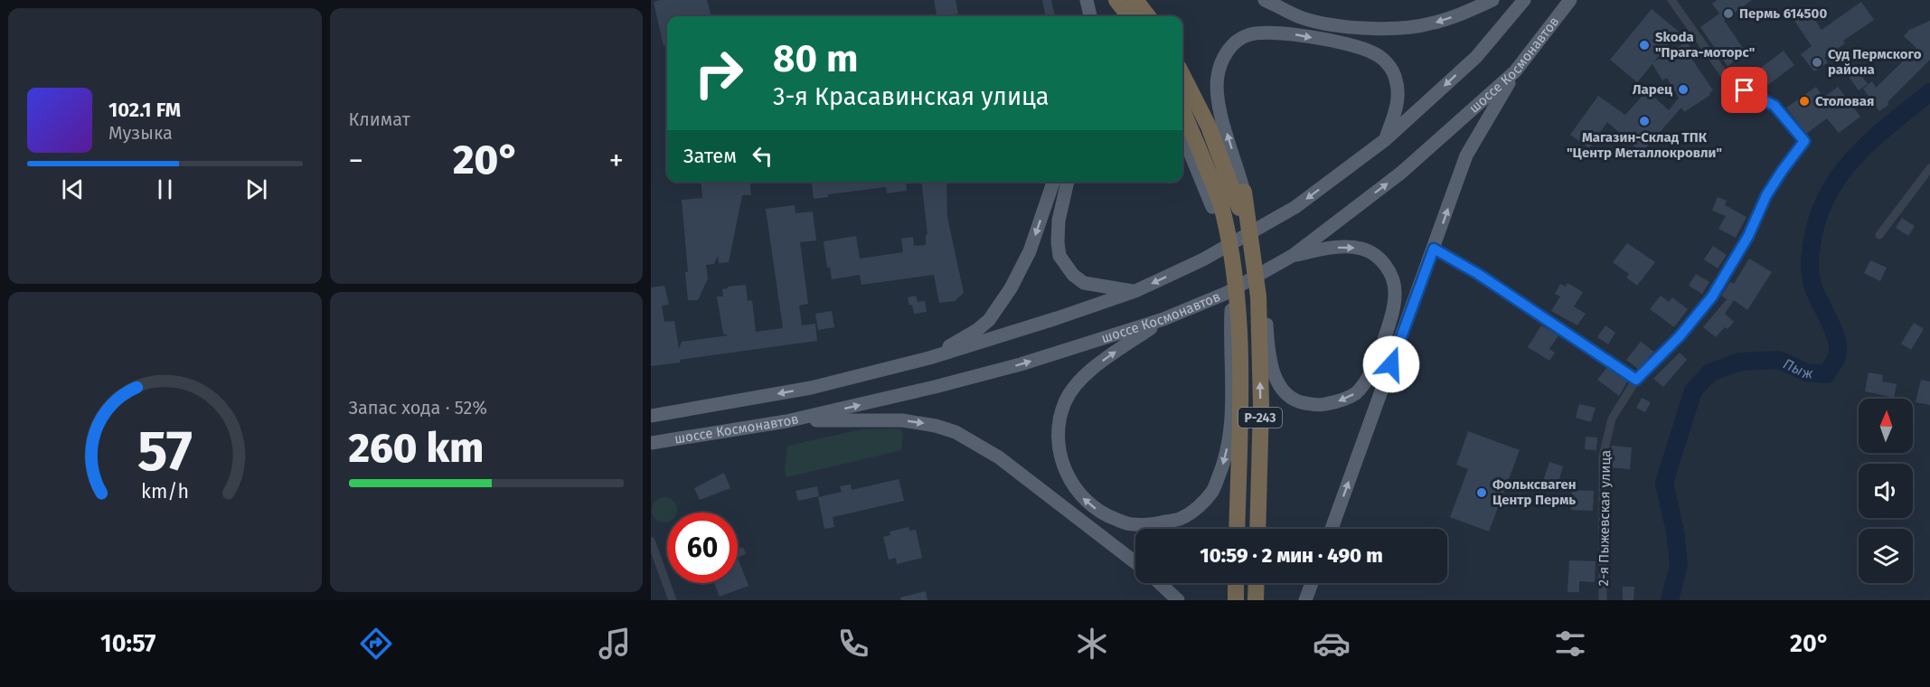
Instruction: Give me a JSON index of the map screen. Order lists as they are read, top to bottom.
{
  "streets": {
    "highway": ["Р-243"],
    "main road": ["шоссе Космонавтов"],
    "street": ["2-я Пыжевская улица"]
  },
  "water": ["Пыж"],
  "places": [
    "Пермь 614500",
    "Skoda \"Прага-моторс\"",
    "Суд Пермского района",
    "Ларец",
    "Столовая",
    "Магазин-Склад ТПК \"Центр Металлокровли\"",
    "Фольксваген Центр Пермь"
  ],
  "north": "top",
  "page": {
    "tile": [
      "Климат",
      ["Запас хода · 52%", "260 km"]
    ],
    "turn": ["80 m", "3-я Красавинская улица"],
    "song": ["102.1 FM", "Музыка"],
    "then": "Затем",
    "heat": ["−", "20°", "+"],
    "limit": "60",
    "trip": "10:59 · 2 мин · 490 m",
    "tabs": ["10:57", "20°"],
    "gauge": ["57", "km/h"]
  }
}
